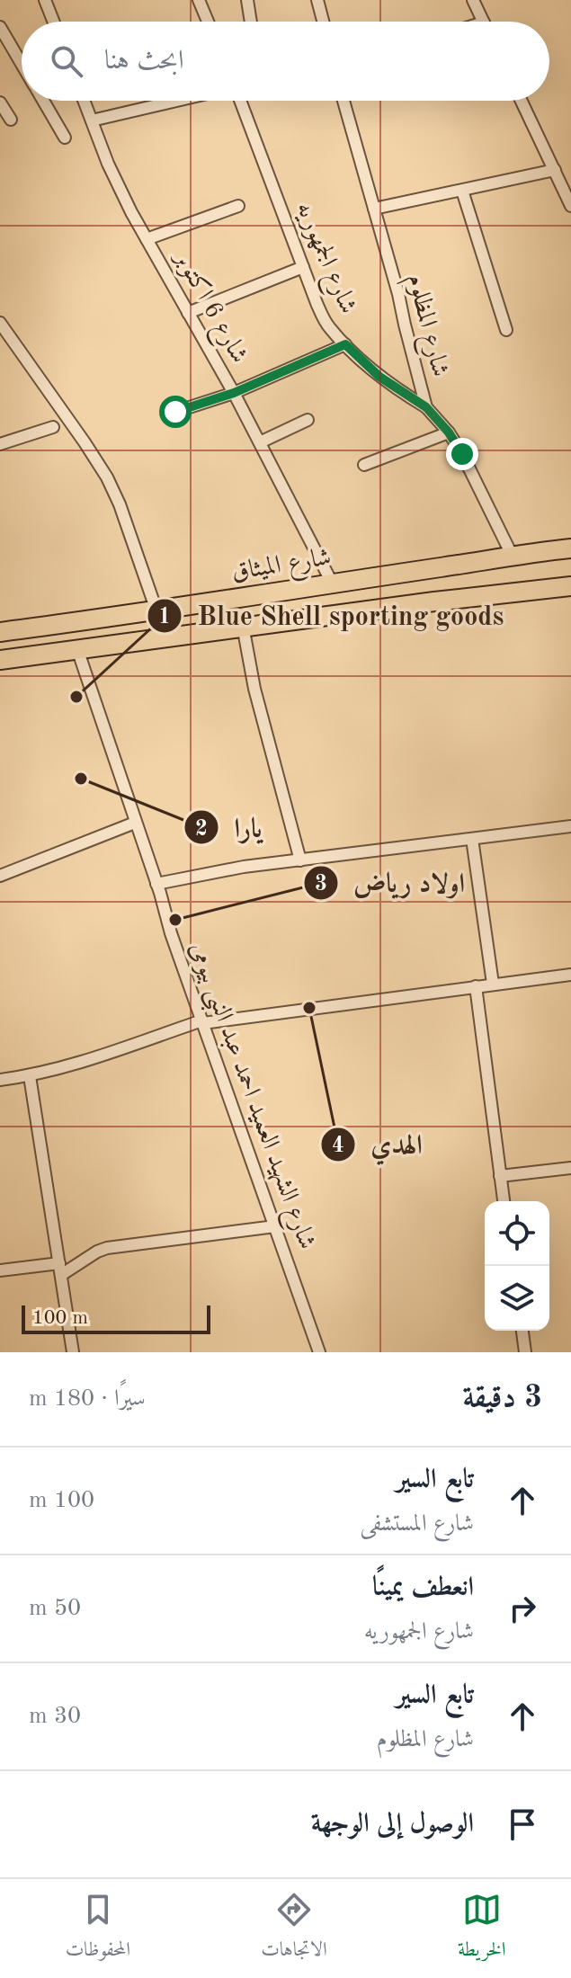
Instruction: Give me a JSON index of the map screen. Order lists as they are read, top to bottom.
{
  "streets": {
    "main road": ["شارع الميثاق"],
    "street": [
      "شارع الجمهوريه",
      "شارع 6 اكتوبر",
      "شارع المظلوم",
      "شارع الشهيد العميد احمد عبد النبى بيومى"
    ]
  },
  "crossings": [
    ["شارع الجمهوريه", "شارع المظلوم"],
    ["شارع 6 اكتوبر", "شارع الميثاق"],
    ["شارع المظلوم", "شارع الميثاق"]
  ],
  "places": [
    "Blue Shell sporting goods",
    "يارا",
    "اولاد رياض",
    "الهدي"
  ],
  "scale_bar": "100 m",
  "page": {
    "search": "ابحث هنا",
    "scale": "100 m",
    "heading": ["3 دقيقة", "سيرًا · 180 m"],
    "list": [
      ["تابع السير", "شارع المستشفى", "100 m"],
      ["انعطف يمينًا", "شارع الجمهوريه", "50 m"],
      ["تابع السير", "شارع المظلوم", "30 m"],
      "الوصول إلى الوجهة"
    ],
    "nav": ["الخريطة", "الاتجاهات", "المحفوظات"]
  }
}
